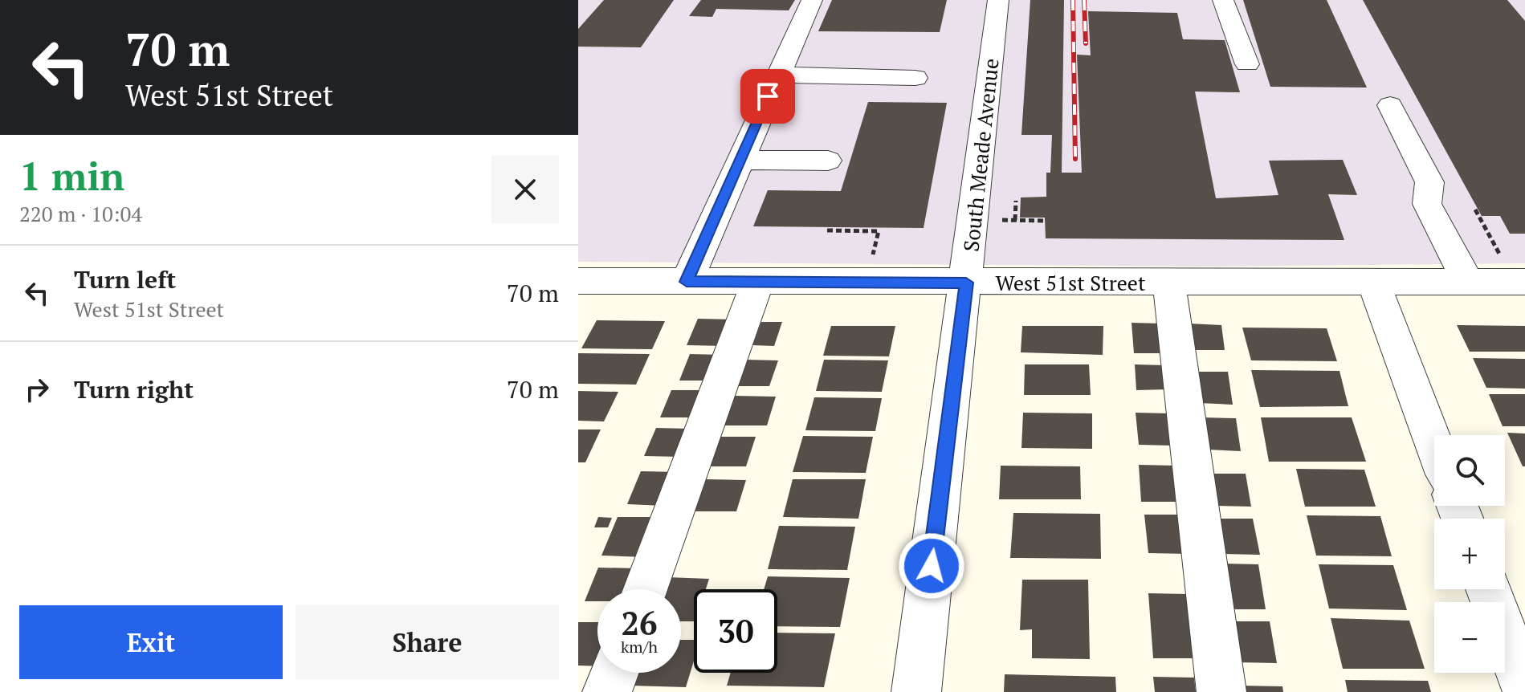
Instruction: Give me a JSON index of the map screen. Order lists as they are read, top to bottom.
{
  "streets": {
    "street": ["South Meade Avenue", "West 51st Street"]
  },
  "crossings": [
    ["South Meade Avenue", "West 51st Street"]
  ],
  "page": {
    "turn": ["70 m", "West 51st Street"],
    "heading": ["1 min", "220 m · 10:04"],
    "list": [
      {
        "name": "Turn left",
        "note": "West 51st Street",
        "value": "70 m"
      },
      {
        "name": "Turn right",
        "value": "70 m"
      }
    ],
    "map_buttons": ["+", "−"],
    "speed": "26 km/h",
    "limit": "30",
    "buttons": ["Exit", "Share"]
  }
}
